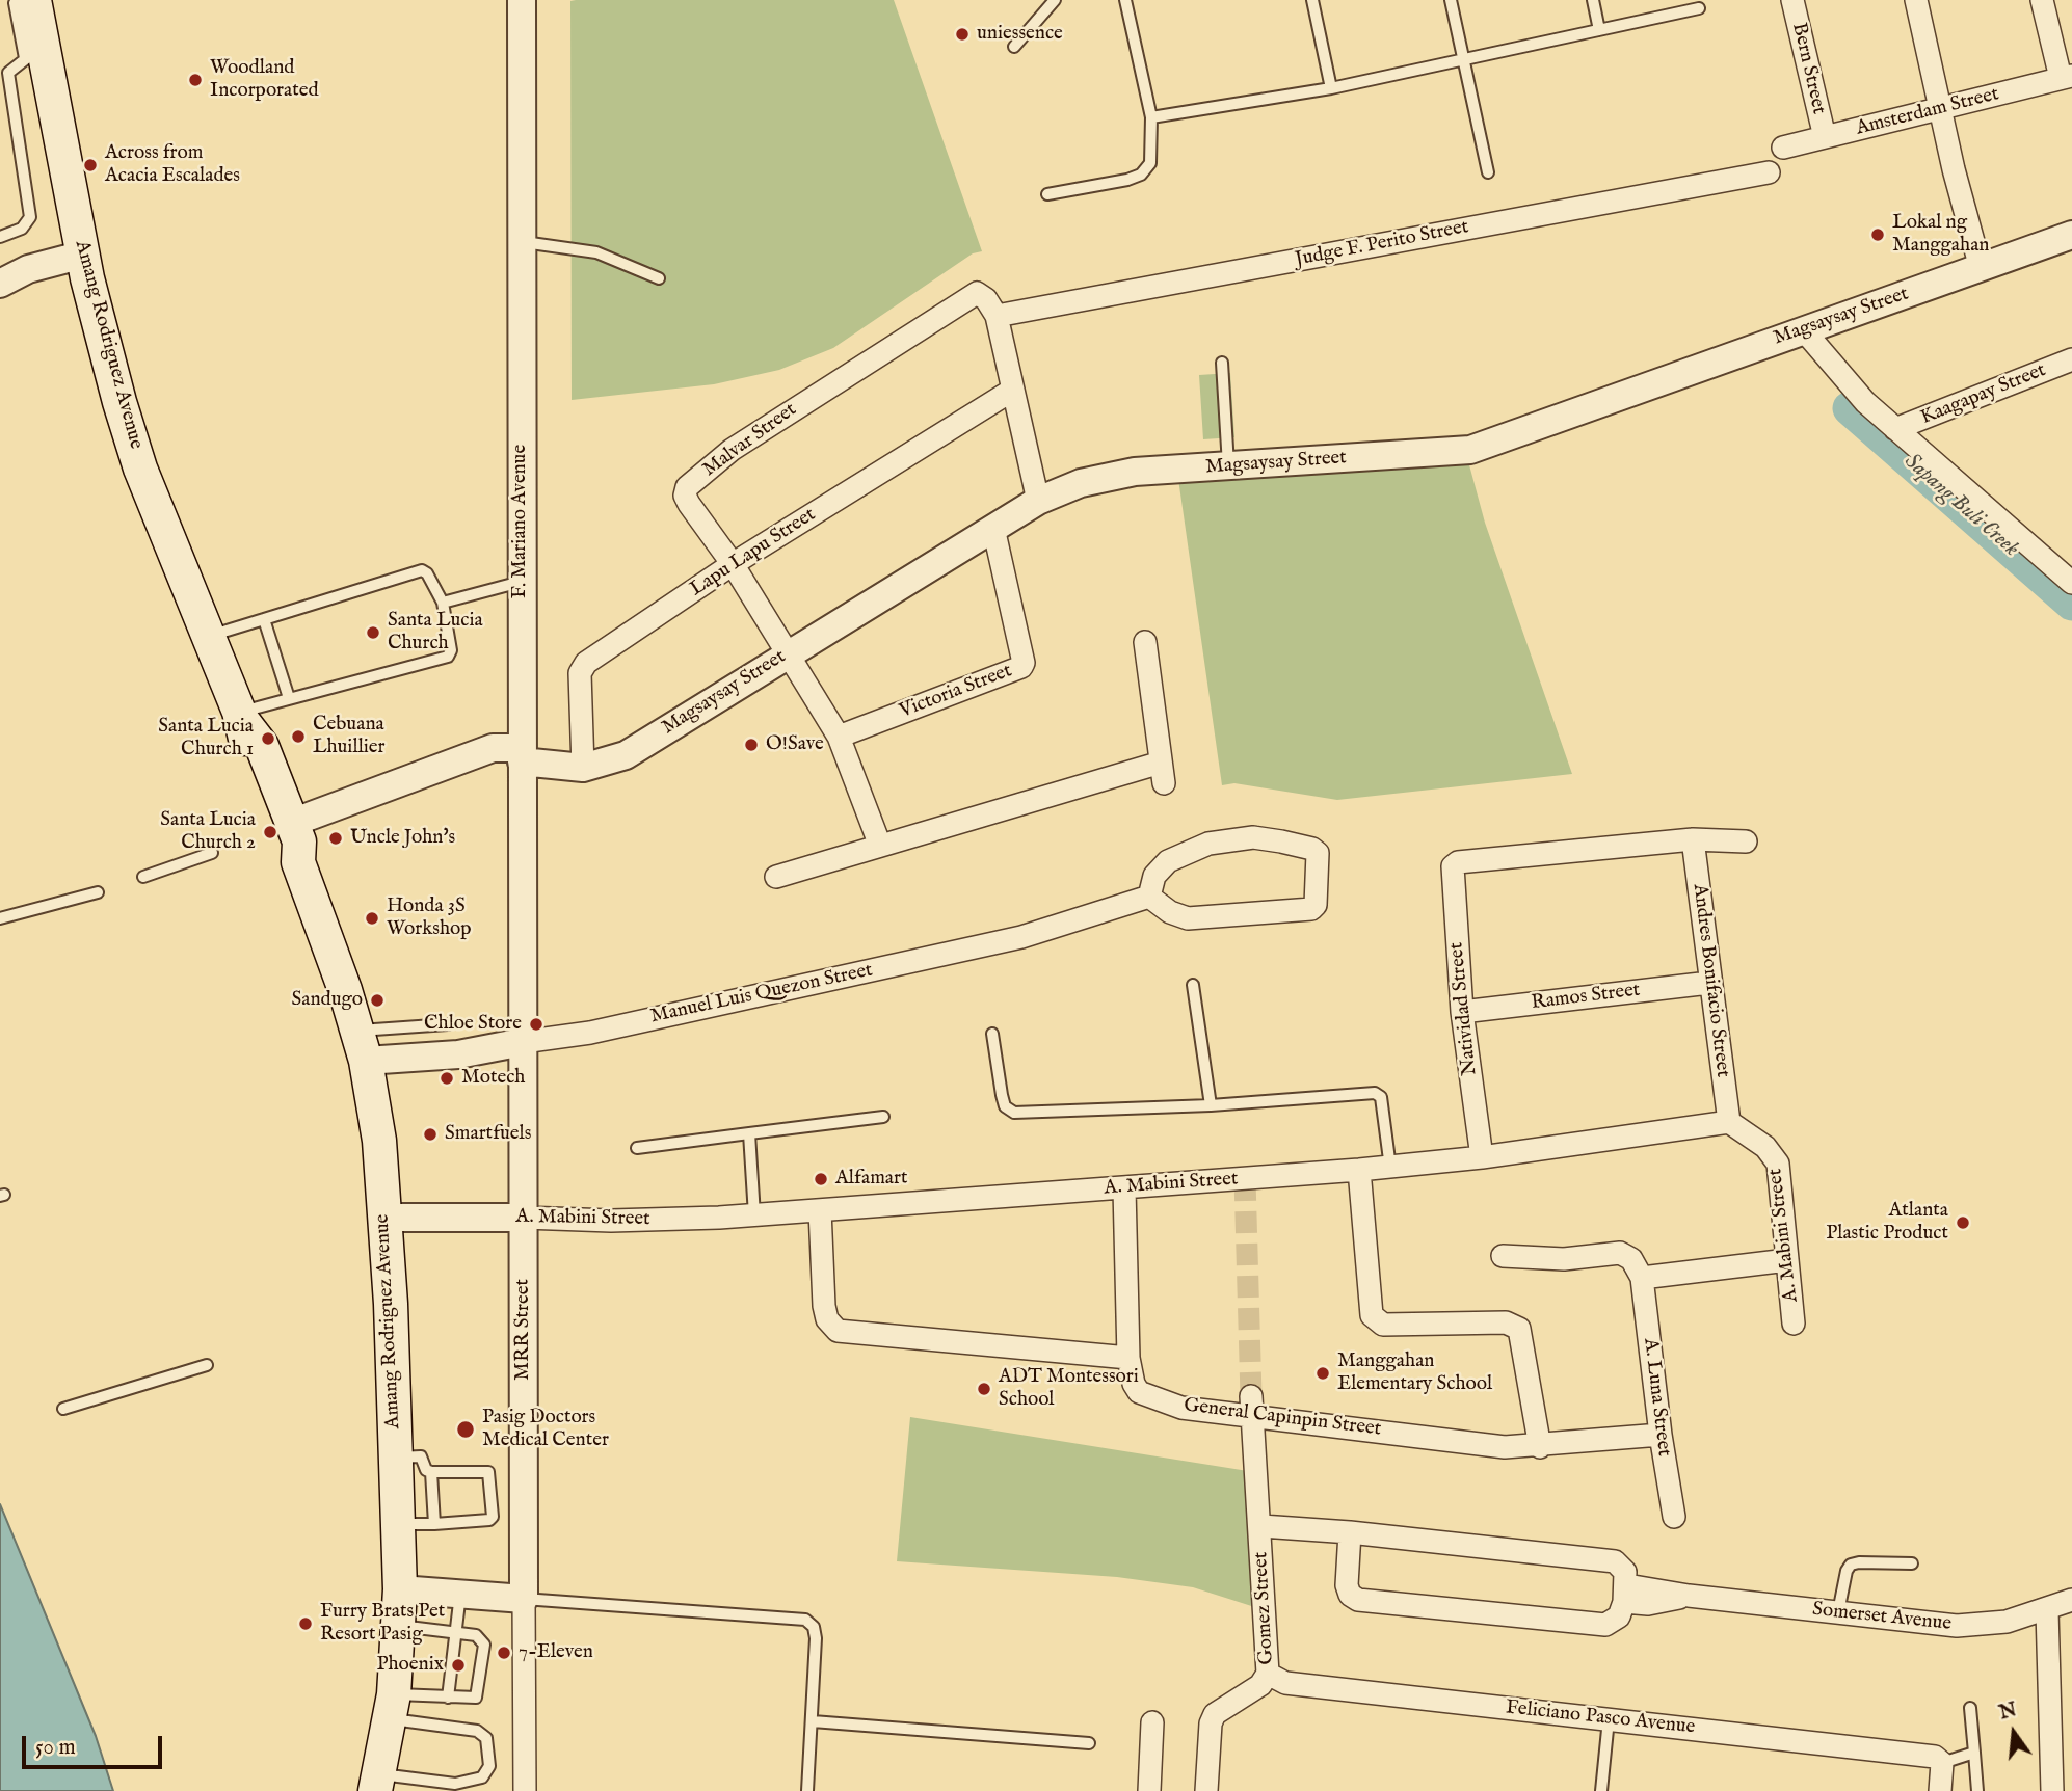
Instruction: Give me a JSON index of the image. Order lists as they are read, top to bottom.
{
  "streets": {
    "main road": ["Amang Rodriguez Avenue"],
    "street": [
      "Bern Street",
      "Amsterdam Street",
      "Judge F. Perito Street",
      "Magsaysay Street",
      "Kaagapay Street",
      "Malvar Street",
      "F. Mariano Avenue",
      "Lapu Lapu Street",
      "Victoria Street",
      "Andres Bonifacio Street",
      "Manuel Luis Quezon Street",
      "Ramos Street",
      "Natividad Street",
      "A. Mabini Street",
      "MRR Street",
      "A. Luna Street",
      "General Capinpin Street",
      "Gomez Street",
      "Somerset Avenue",
      "Feliciano Pasco Avenue"
    ]
  },
  "crossings": [
    ["Bern Street", "Amsterdam Street"],
    ["Judge F. Perito Street", "Malvar Street"],
    ["Magsaysay Street", "Amang Rodriguez Avenue"],
    ["Magsaysay Street", "Malvar Street"],
    ["Magsaysay Street", "F. Mariano Avenue"],
    ["Magsaysay Street", "Lapu Lapu Street"],
    ["Magsaysay Street", "Victoria Street"],
    ["Amang Rodriguez Avenue", "Manuel Luis Quezon Street"],
    ["Amang Rodriguez Avenue", "A. Mabini Street"],
    ["Malvar Street", "Lapu Lapu Street"],
    ["Malvar Street", "Victoria Street"],
    ["F. Mariano Avenue", "Manuel Luis Quezon Street"],
    ["F. Mariano Avenue", "MRR Street"],
    ["Andres Bonifacio Street", "Ramos Street"],
    ["Andres Bonifacio Street", "Natividad Street"],
    ["Andres Bonifacio Street", "A. Mabini Street"],
    ["Manuel Luis Quezon Street", "MRR Street"],
    ["Ramos Street", "Natividad Street"],
    ["Natividad Street", "A. Mabini Street"],
    ["A. Mabini Street", "MRR Street"],
    ["A. Luna Street", "General Capinpin Street"],
    ["General Capinpin Street", "Gomez Street"],
    ["Gomez Street", "Feliciano Pasco Avenue"]
  ],
  "water": ["Sapang Buli Creek"],
  "places": [
    "uniessence",
    "Woodland Incorporated",
    "Across from Acacia Escalades",
    "Lokal ng Manggahan",
    "Santa Lucia Church",
    "Cebuana Lhuillier",
    "Santa Lucia Church 1",
    "O!Save",
    "Santa Lucia Church 2",
    "Uncle John's",
    "Honda 3S Workshop",
    "Sandugo",
    "Chloe Store",
    "Motech",
    "Smartfuels",
    "Alfamart",
    "Atlanta Plastic Product",
    "Manggahan Elementary School",
    "ADT Montessori School",
    "Pasig Doctors Medical Center",
    "Furry Brats Pet Resort Pasig",
    "7-Eleven",
    "Phoenix"
  ],
  "scale_bar": "50 m",
  "north": "top"
}
